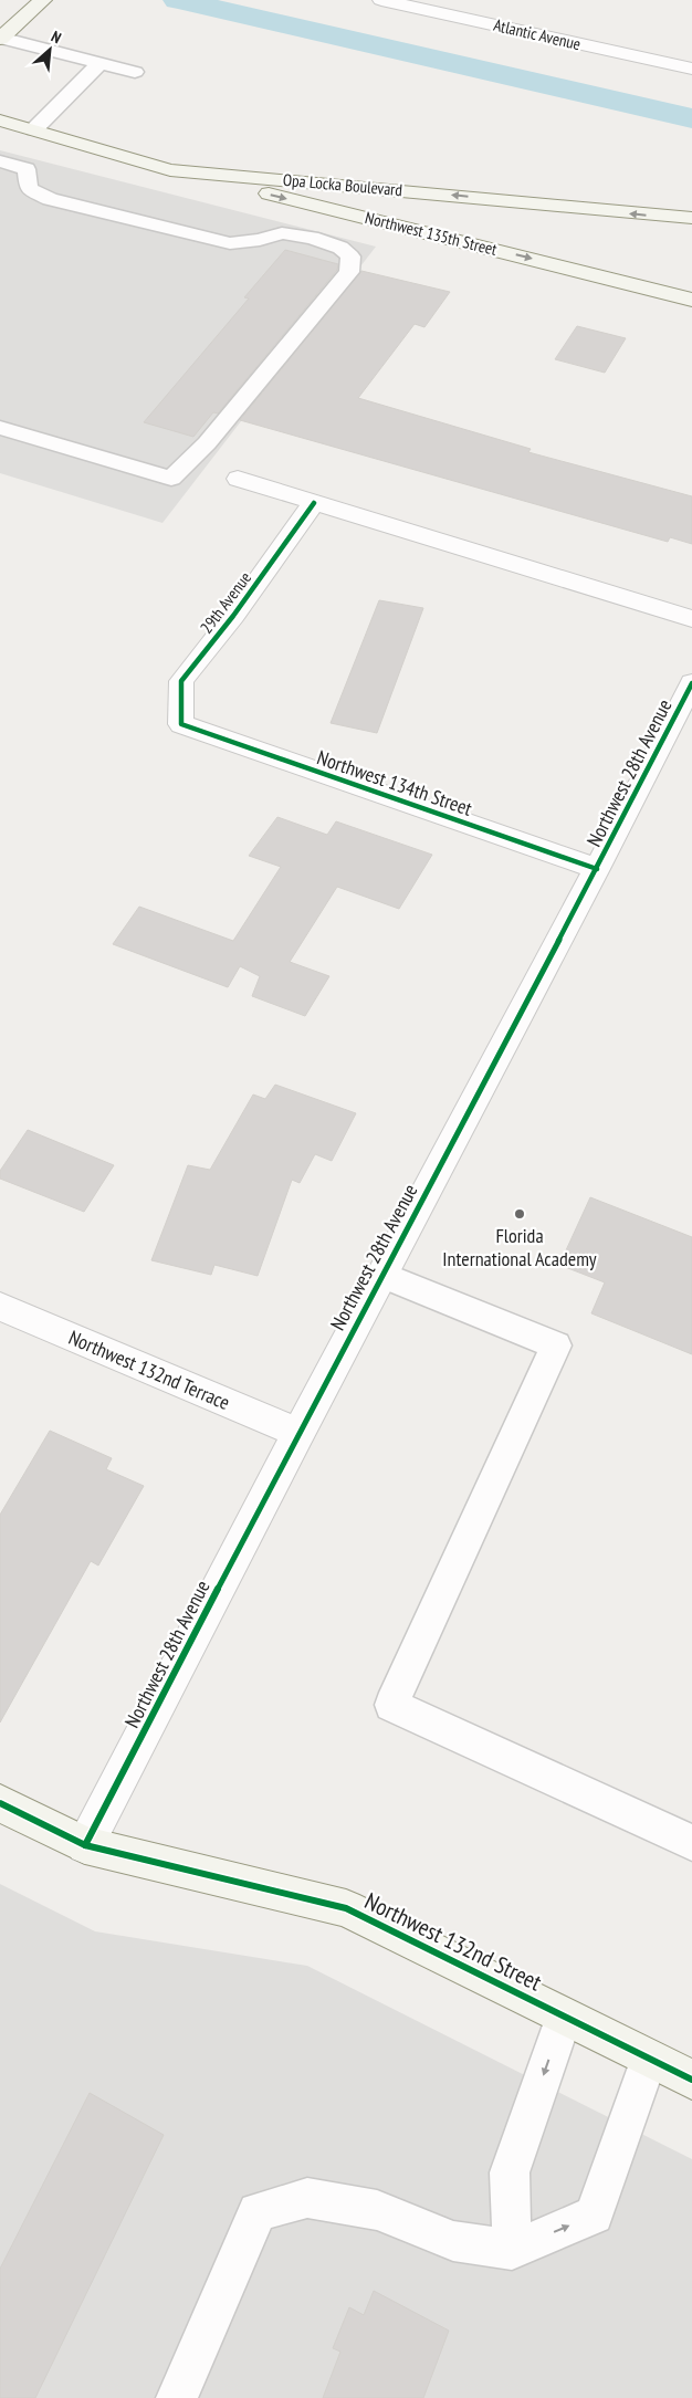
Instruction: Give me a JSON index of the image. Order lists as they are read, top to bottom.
{
  "streets": {
    "main road": ["Opa Locka Boulevard", "Northwest 135th Street", "Northwest 132nd Street"],
    "street": [
      "Atlantic Avenue",
      "29th Avenue",
      "Northwest 28th Avenue",
      "Northwest 134th Street",
      "Northwest 132nd Terrace"
    ]
  },
  "crossings": [
    ["Opa Locka Boulevard", "Northwest 135th Street"],
    ["29th Avenue", "Northwest 134th Street"],
    ["Northwest 28th Avenue", "Northwest 134th Street"],
    ["Northwest 28th Avenue", "Northwest 132nd Terrace"],
    ["Northwest 28th Avenue", "Northwest 132nd Street"]
  ],
  "one_way": ["Opa Locka Boulevard", "Northwest 135th Street"],
  "places": ["Florida International Academy"],
  "north": "top right"
}
